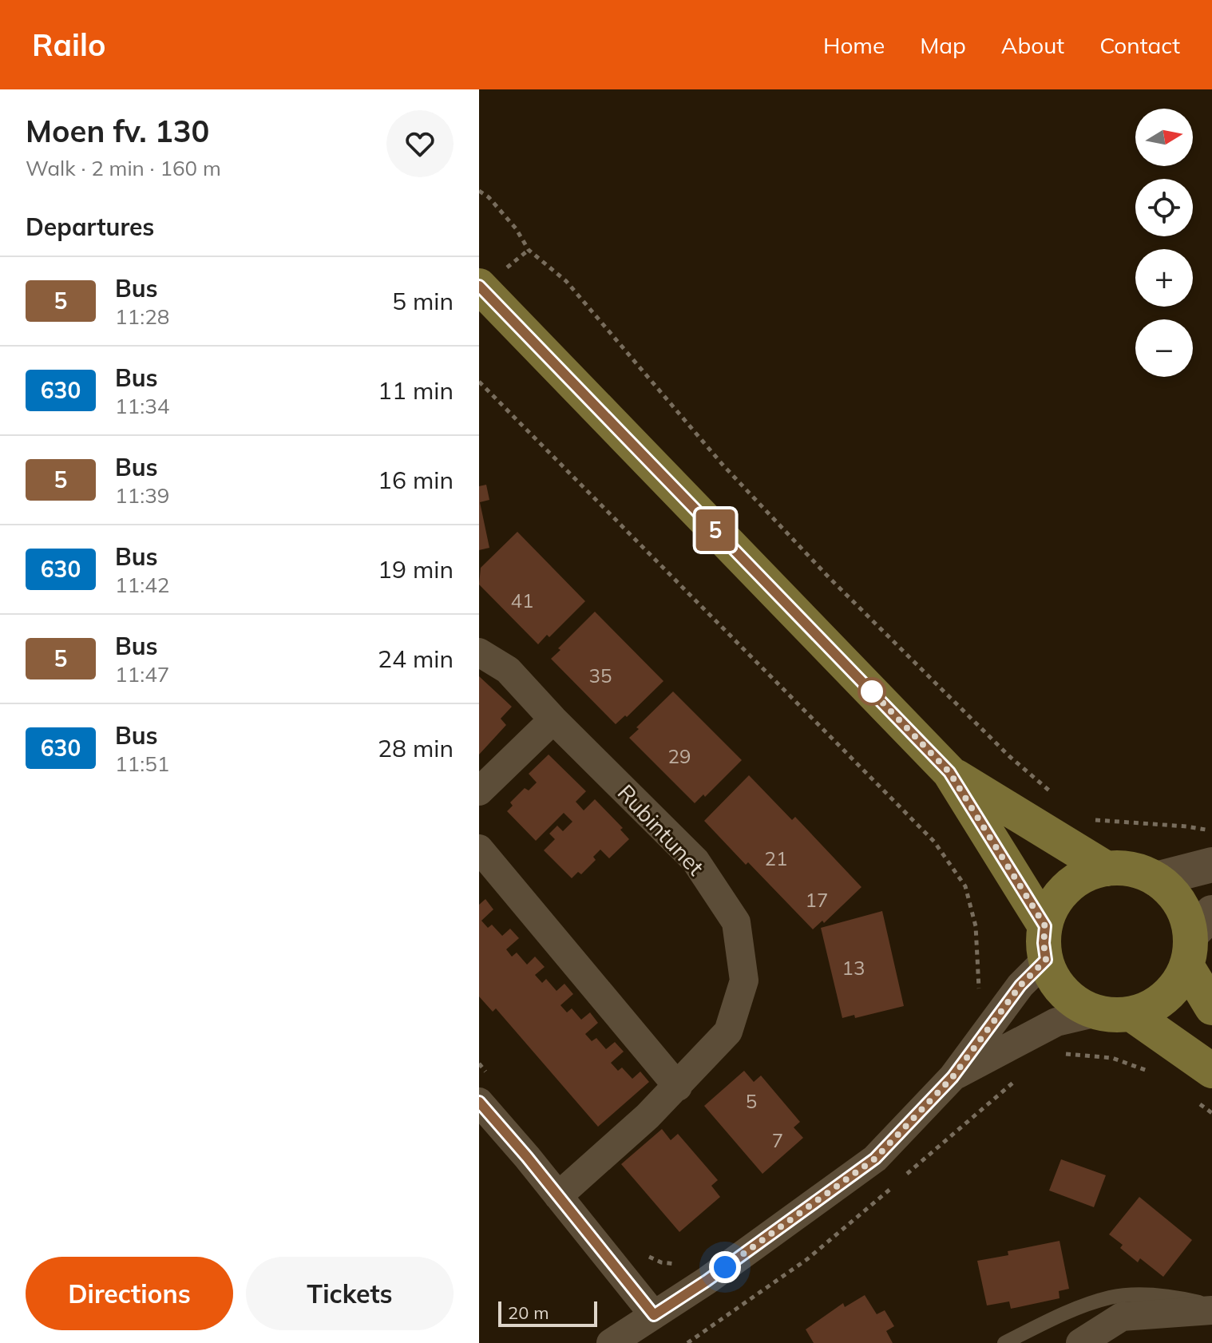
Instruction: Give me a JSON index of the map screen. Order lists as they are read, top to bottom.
{
  "streets": {
    "street": ["Rubintunet"]
  },
  "lines": ["bus line 5"],
  "house_numbers": [
    "41",
    "35",
    "29",
    "21",
    "17",
    "13",
    "5",
    "7"
  ],
  "scale_bar": "20 m",
  "north": "right",
  "page": {
    "header": "Railo",
    "nav": [
      "Home",
      "Map",
      "About",
      "Contact"
    ],
    "heading": [
      ["Moen fv. 130", "Walk · 2 min · 160 m"],
      "Departures"
    ],
    "on_map": "5",
    "map_buttons": ["+", "−"],
    "list": [
      {
        "mark": "5",
        "name": "Bus",
        "note": "11:28",
        "value": "5 min"
      },
      {
        "mark": "630",
        "name": "Bus",
        "note": "11:34",
        "value": "11 min"
      },
      {
        "mark": "5",
        "name": "Bus",
        "note": "11:39",
        "value": "16 min"
      },
      {
        "mark": "630",
        "name": "Bus",
        "note": "11:42",
        "value": "19 min"
      },
      {
        "mark": "5",
        "name": "Bus",
        "note": "11:47",
        "value": "24 min"
      },
      {
        "mark": "630",
        "name": "Bus",
        "note": "11:51",
        "value": "28 min"
      }
    ],
    "buttons": ["Directions", "Tickets"],
    "scale": "20 m"
  }
}
